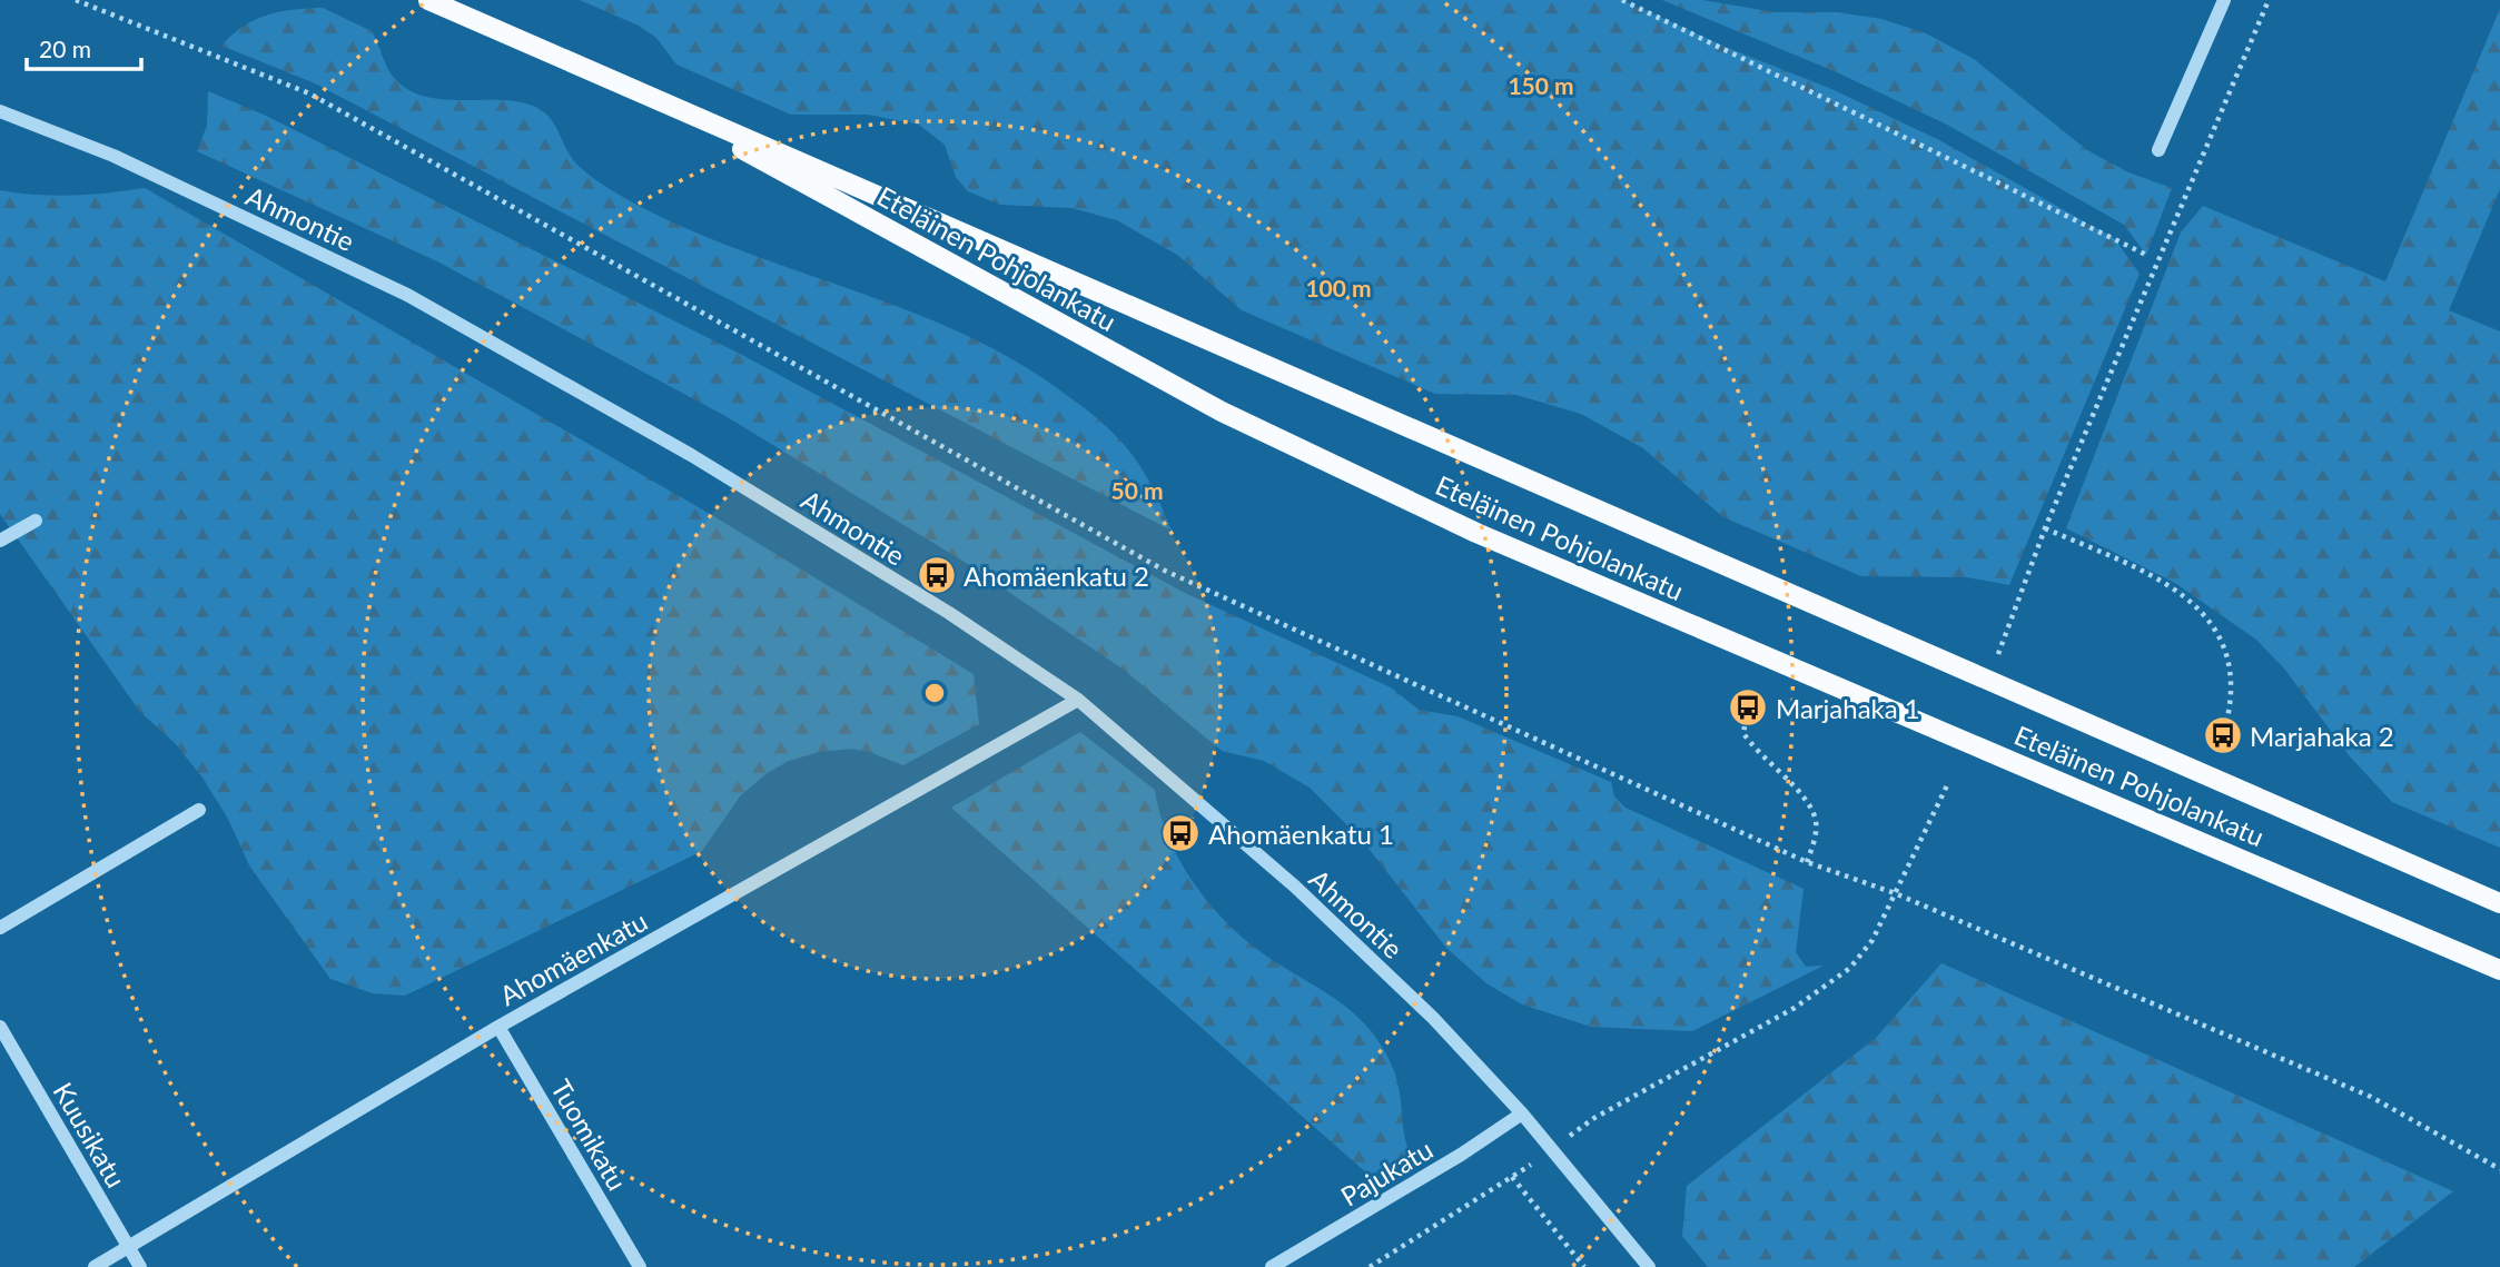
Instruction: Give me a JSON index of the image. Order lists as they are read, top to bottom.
{
  "streets": {
    "main road": ["Eteläinen Pohjolankatu"],
    "street": [
      "Ahmontie",
      "Ahomäenkatu",
      "Kuusikatu",
      "Tuomikatu",
      "Pajukatu"
    ]
  },
  "crossings": [
    ["Ahmontie", "Ahomäenkatu"],
    ["Ahmontie", "Pajukatu"],
    ["Ahomäenkatu", "Kuusikatu"],
    ["Ahomäenkatu", "Tuomikatu"]
  ],
  "places": {
    "bus stop": [
      "Ahomäenkatu 2",
      "Marjahaka 1",
      "Marjahaka 2",
      "Ahomäenkatu 1"
    ]
  },
  "scale_bar": "20 m",
  "rings": ["150 m", "100 m", "50 m"]
}
